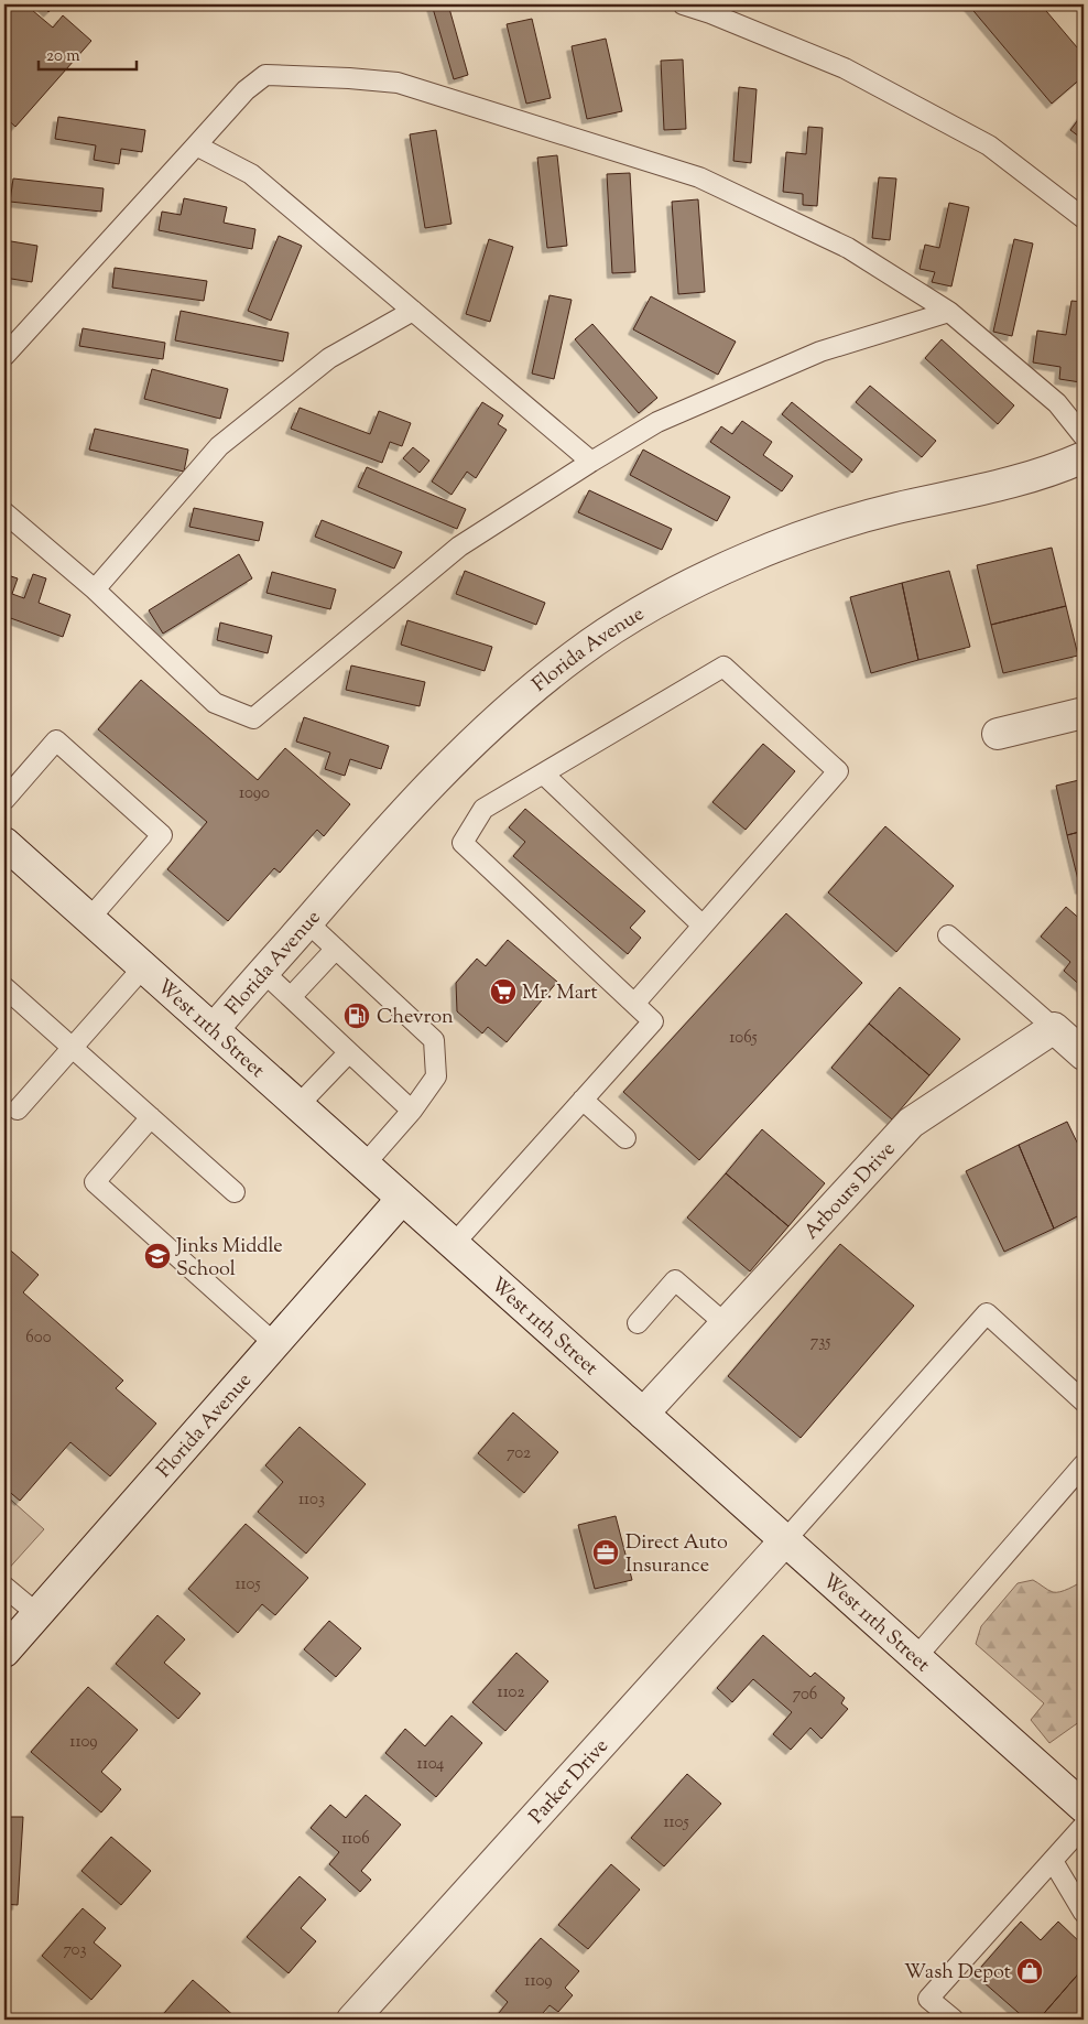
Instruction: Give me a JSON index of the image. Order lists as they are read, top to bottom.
{
  "streets": {
    "street": [
      "Florida Avenue",
      "West 11th Street",
      "Arbours Drive",
      "Parker Drive"
    ]
  },
  "crossings": [
    ["Florida Avenue", "West 11th Street"],
    ["West 11th Street", "Arbours Drive"],
    ["West 11th Street", "Parker Drive"]
  ],
  "places": {
    "supermarket": ["Mr. Mart"],
    "fuel station": ["Chevron"],
    "school or university": ["Jinks Middle School"],
    "office": ["Direct Auto Insurance"],
    "shop": ["Wash Depot"]
  },
  "house_numbers": [
    "1090",
    "1065",
    "600",
    "735",
    "702",
    "1103",
    "1105",
    "1102",
    "706",
    "1109",
    "1104",
    "1105",
    "1106",
    "703",
    "1109"
  ],
  "scale_bar": "20 m"
}
